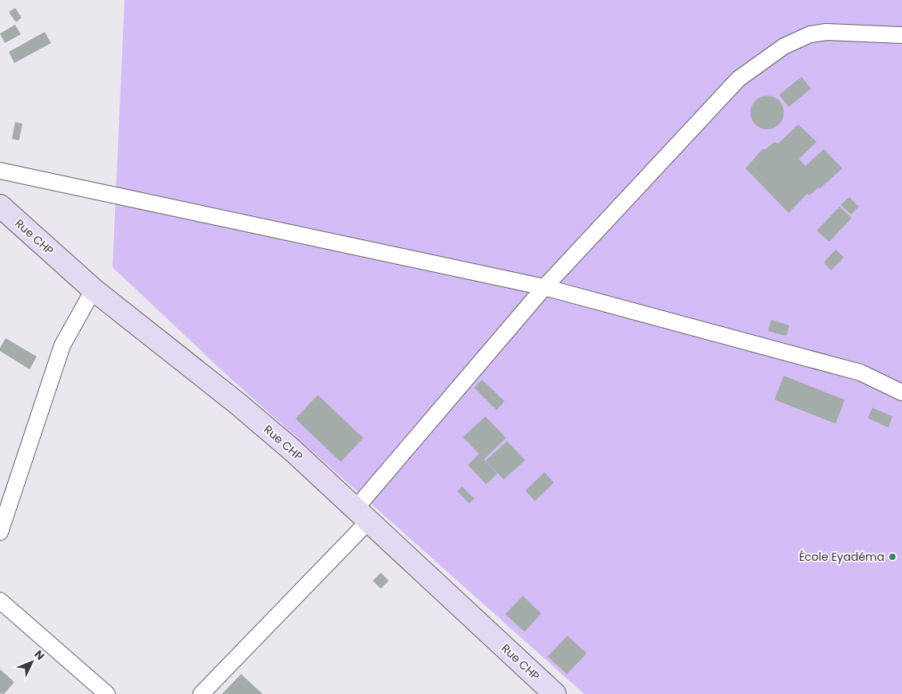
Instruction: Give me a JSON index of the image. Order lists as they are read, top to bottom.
{
  "streets": {
    "street": ["Rue CHP"]
  },
  "places": ["École Eyadéma"],
  "north": "top right"
}
